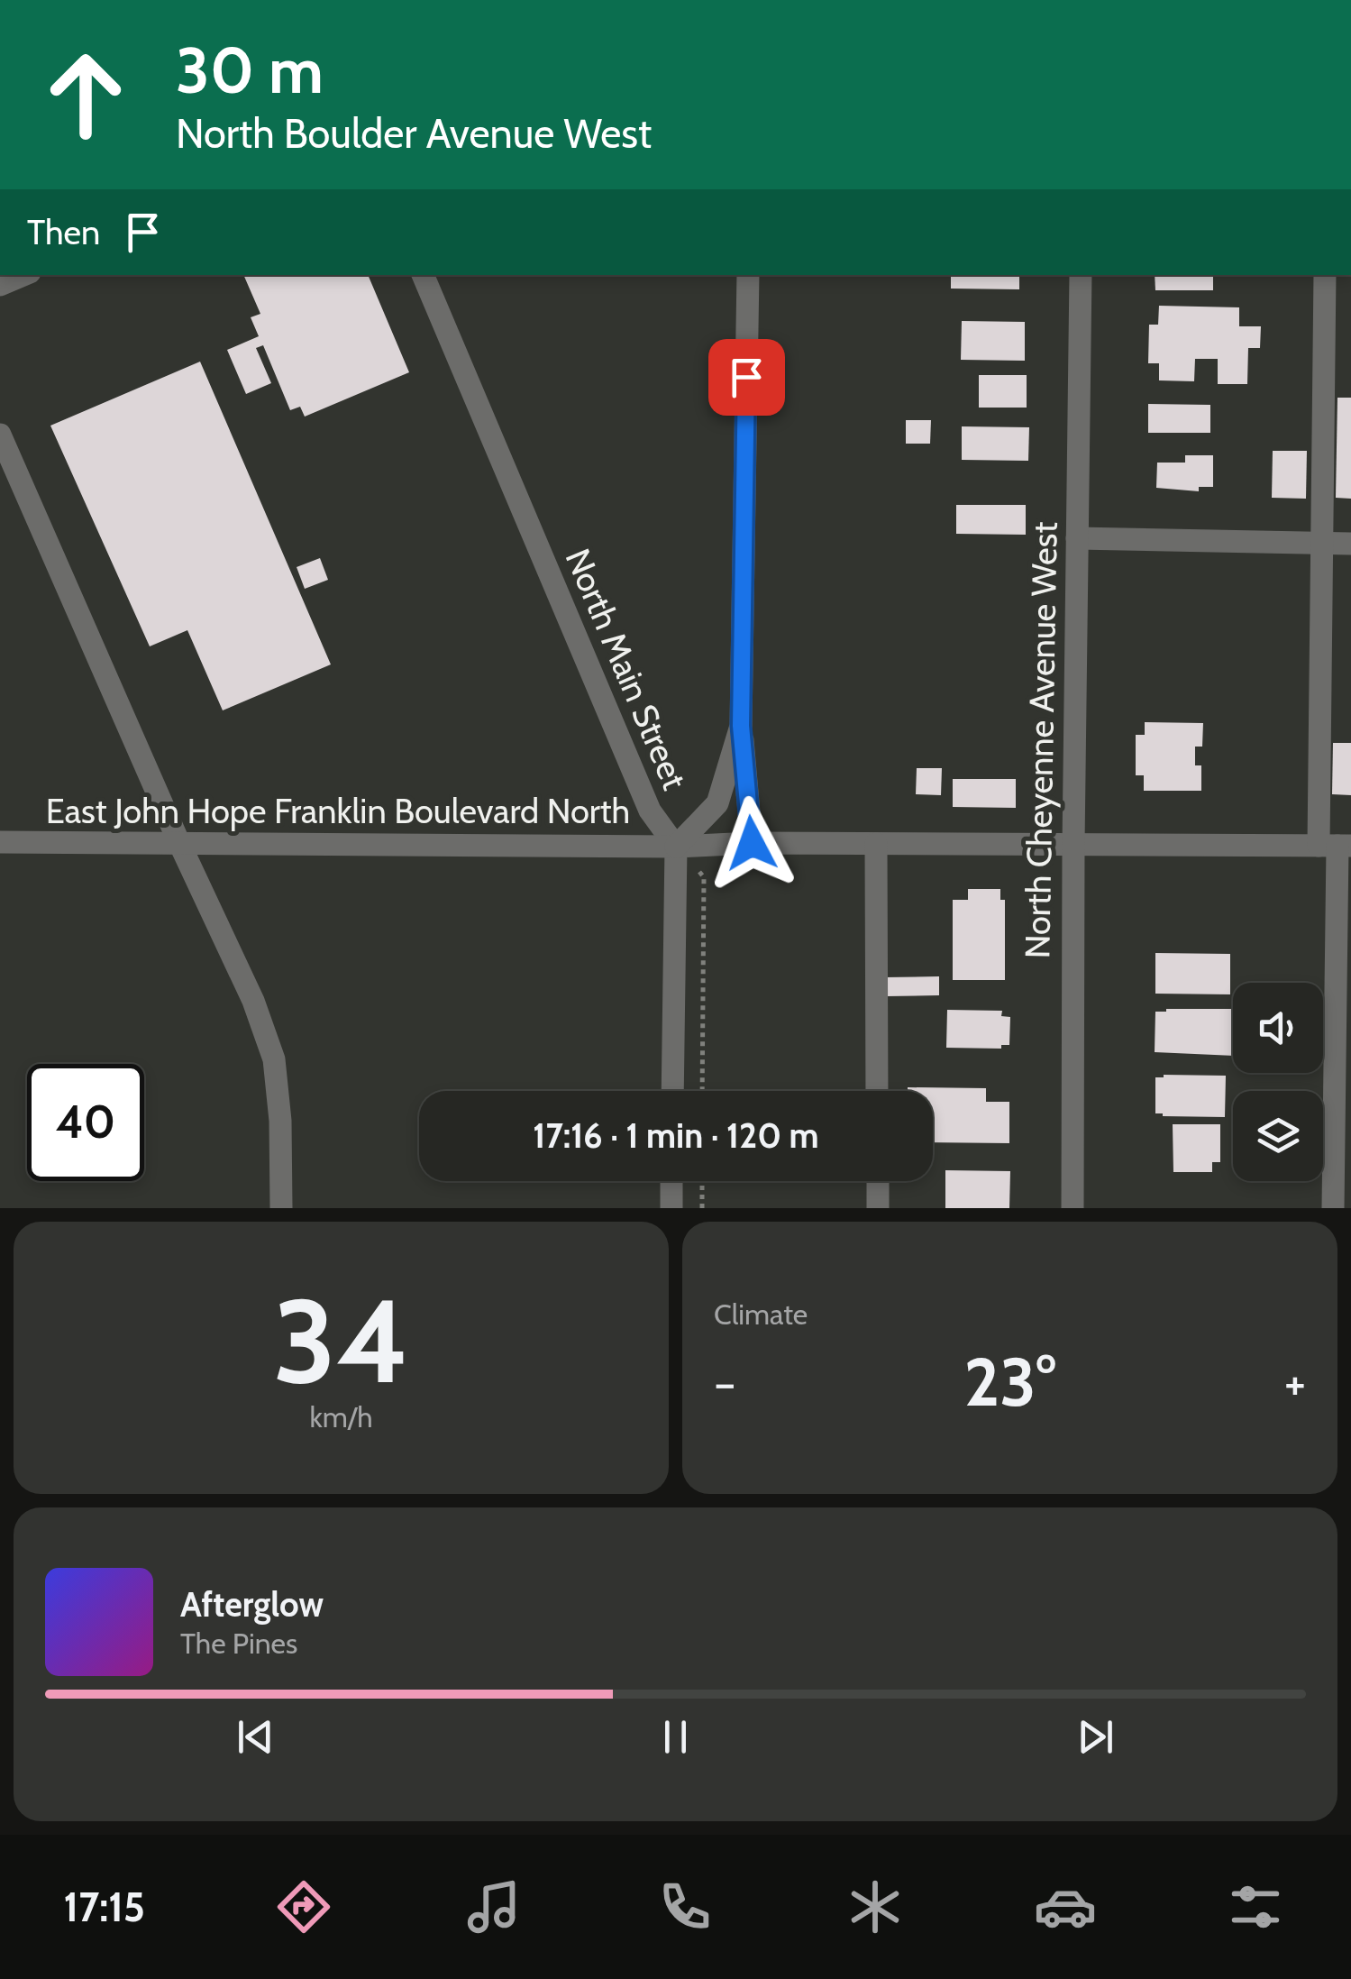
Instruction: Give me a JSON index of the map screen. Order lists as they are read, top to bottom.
{
  "streets": {
    "street": ["North Main Street", "North Cheyenne Avenue West", "East John Hope Franklin Boulevard North"]
  },
  "crossings": [
    ["North Main Street", "East John Hope Franklin Boulevard North"],
    ["North Cheyenne Avenue West", "East John Hope Franklin Boulevard North"]
  ],
  "page": {
    "turn": ["30 m", "North Boulder Avenue West"],
    "then": "Then",
    "limit": "40",
    "trip": "17:16 · 1 min · 120 m",
    "tile": [
      ["34", "km/h"],
      "Climate"
    ],
    "heat": ["−", "23°", "+"],
    "song": ["Afterglow", "The Pines"],
    "tabs": "17:15"
  }
}
